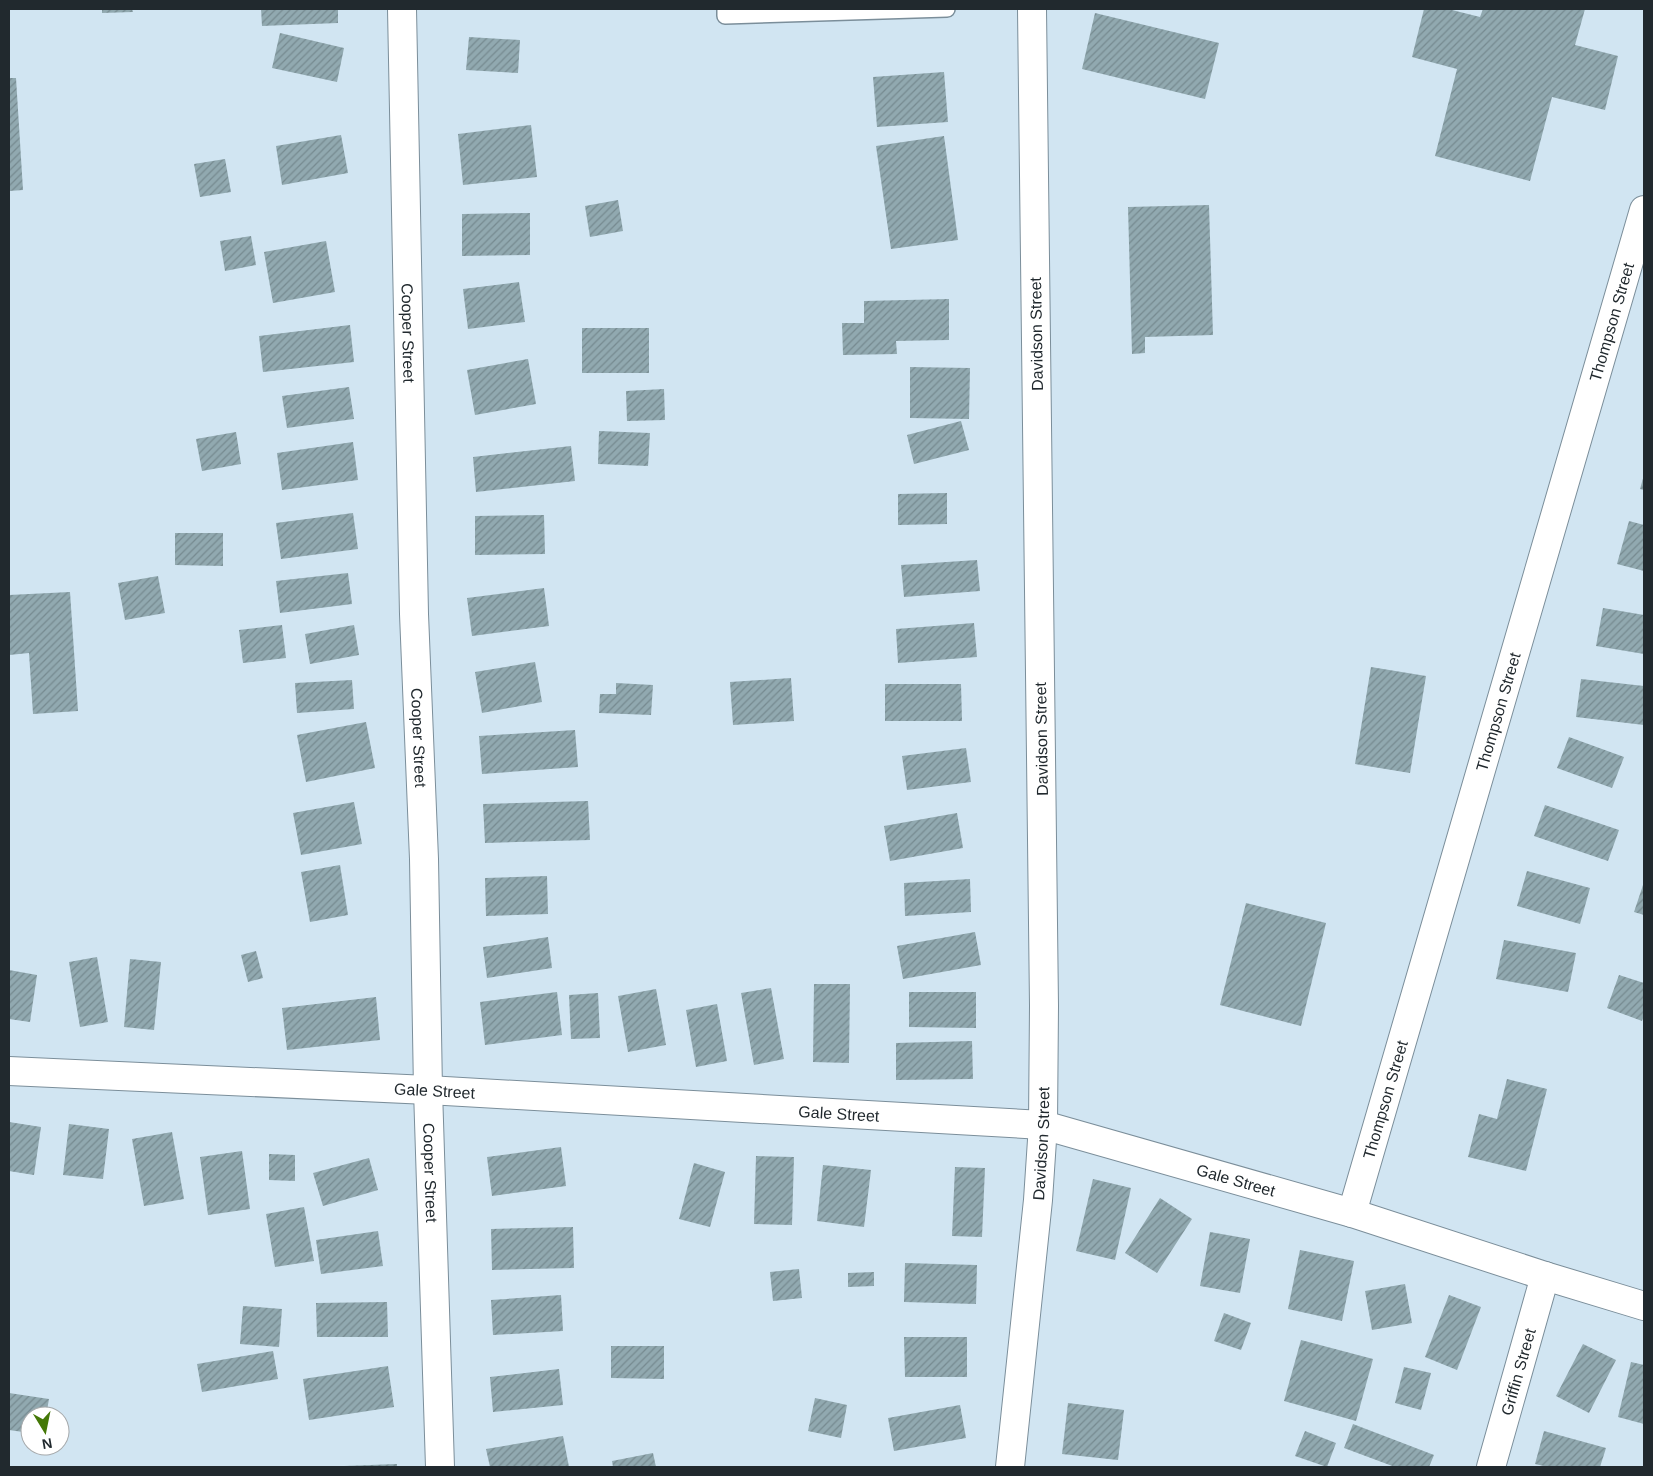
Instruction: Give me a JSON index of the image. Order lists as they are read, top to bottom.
{
  "streets": {
    "street": [
      "Thompson Street",
      "Cooper Street",
      "Davidson Street",
      "Gale Street",
      "Griffin Street"
    ]
  },
  "crossings": [
    ["Thompson Street", "Gale Street"],
    ["Cooper Street", "Gale Street"],
    ["Davidson Street", "Gale Street"],
    ["Gale Street", "Griffin Street"]
  ],
  "north": "bottom"
}
